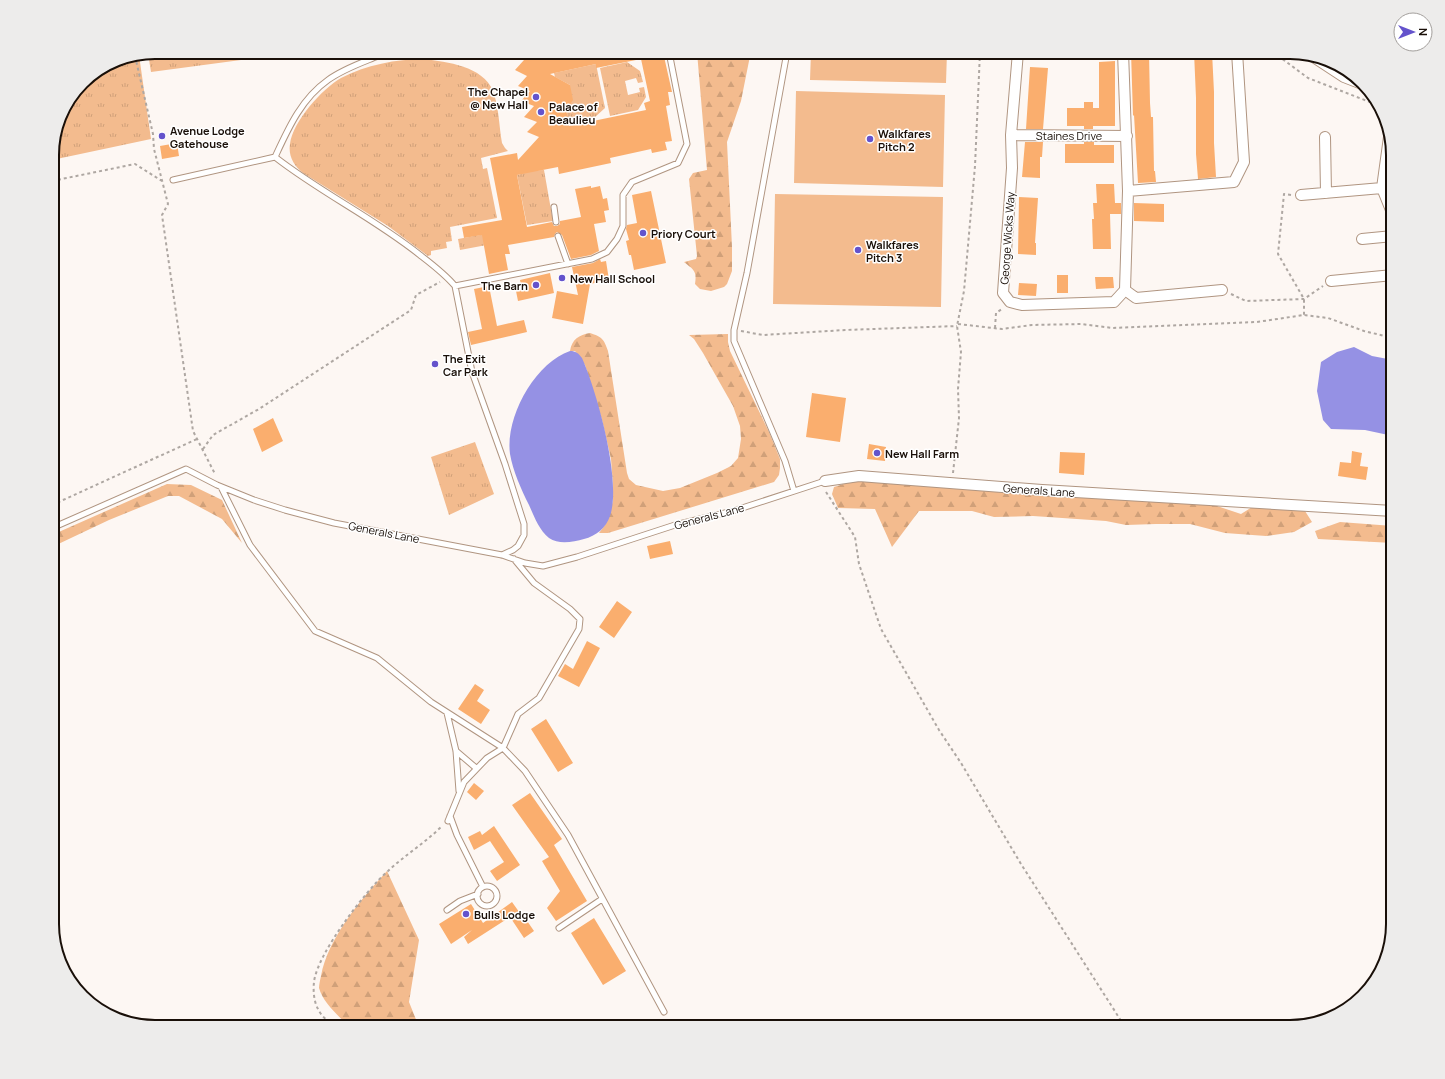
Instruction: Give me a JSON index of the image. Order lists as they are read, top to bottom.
{
  "streets": {
    "street": ["Staines Drive", "George Wicks Way", "Generals Lane"]
  },
  "crossings": [
    ["Staines Drive", "George Wicks Way"]
  ],
  "places": [
    "The Chapel @ New Hall",
    "Palace of Beaulieu",
    "Avenue Lodge Gatehouse",
    "Walkfares Pitch 2",
    "Priory Court",
    "Walkfares Pitch 3",
    "New Hall School",
    "The Barn",
    "The Exit Car Park",
    "New Hall Farm",
    "Bulls Lodge"
  ],
  "north": "right"
}
